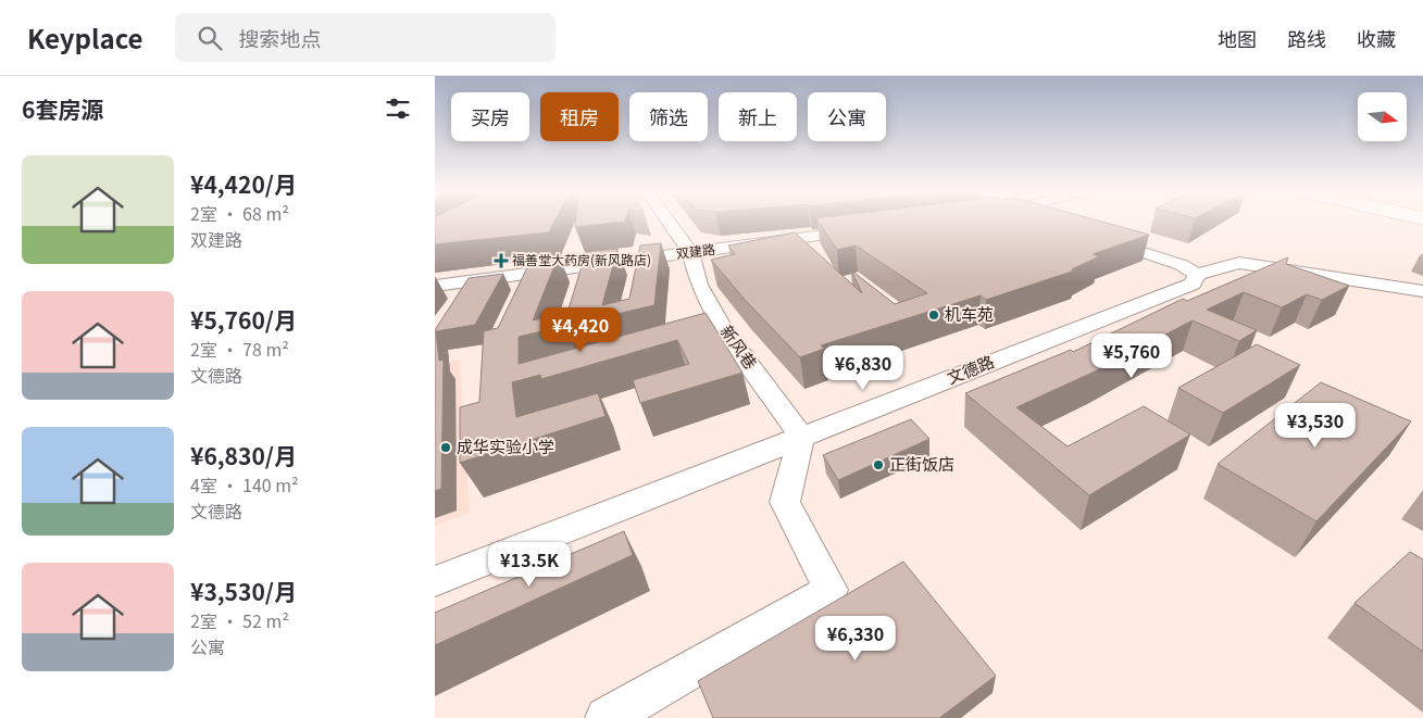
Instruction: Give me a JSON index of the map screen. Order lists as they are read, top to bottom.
{
  "streets": {
    "street": ["双建路", "新风巷", "文德路"]
  },
  "crossings": [
    ["双建路", "新风巷"],
    ["新风巷", "文德路"]
  ],
  "places": {
    "health": ["福善堂大药房(新风路店)"],
    "other": ["机车苑", "成华实验小学", "正街饭店"]
  },
  "north": "right",
  "page": {
    "header": "Keyplace",
    "search": "搜索地点",
    "nav": ["地图", "路线", "收藏"],
    "heading": "6套房源",
    "chip": [
      "买房",
      "租房",
      "筛选",
      "新上",
      "公寓"
    ],
    "list": [
      {
        "name": "¥4,420/月",
        "note": "2室 · 68 m² · 双建路"
      },
      {
        "name": "¥5,760/月",
        "note": "2室 · 78 m² · 文德路"
      },
      {
        "name": "¥6,830/月",
        "note": "4室 · 140 m² · 文德路"
      },
      {
        "name": "¥3,530/月",
        "note": "2室 · 52 m² · 公寓"
      }
    ],
    "price": [
      "¥4,420",
      "¥5,760",
      "¥6,830",
      "¥3,530",
      "¥13.5K",
      "¥6,330"
    ]
  }
}
